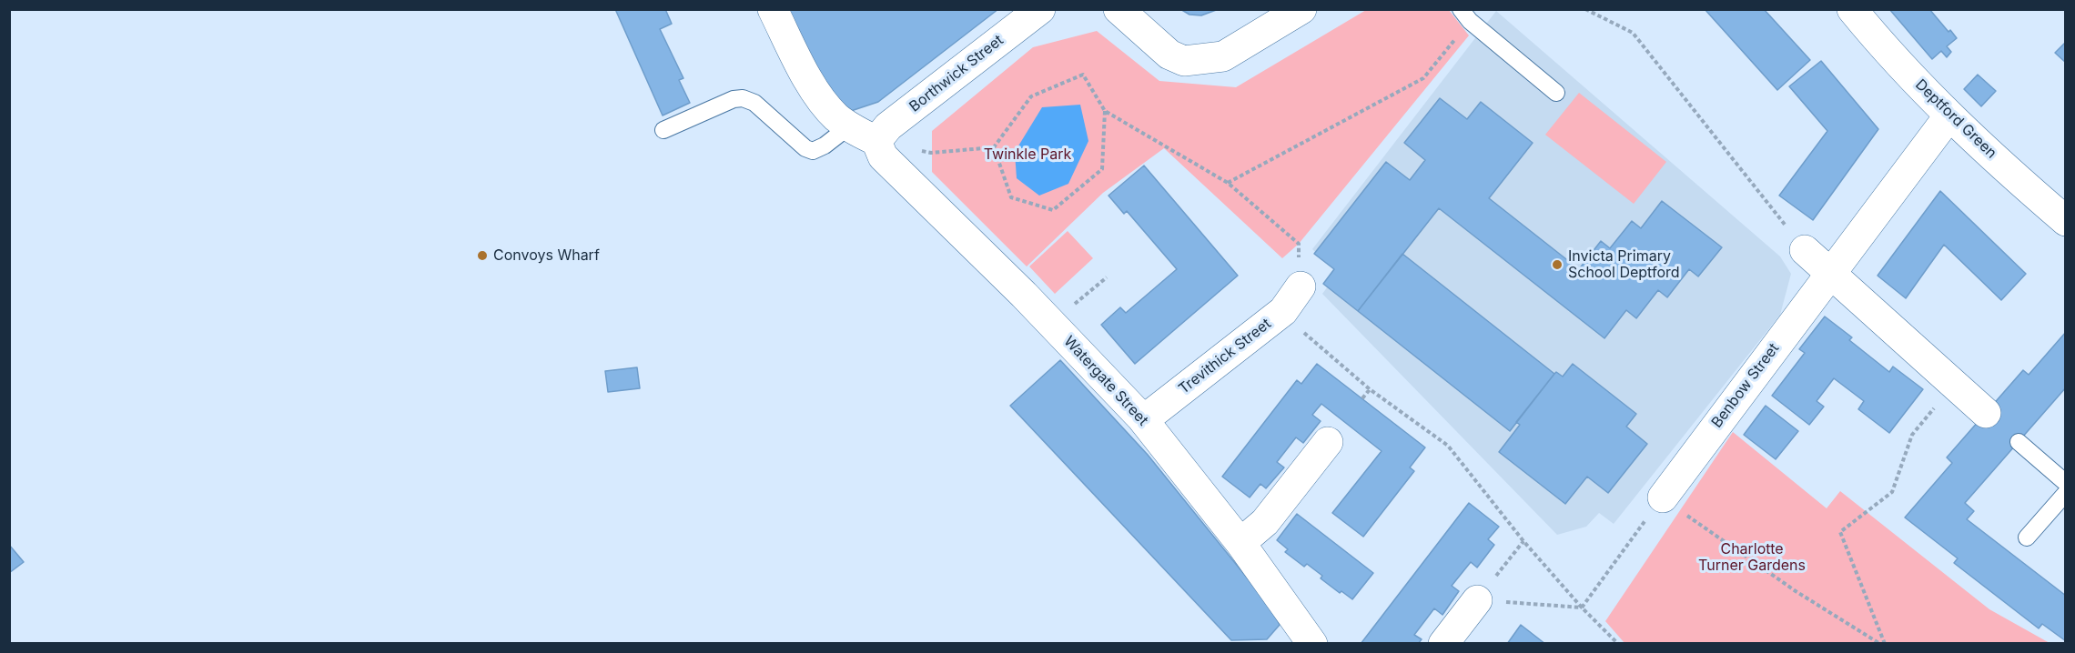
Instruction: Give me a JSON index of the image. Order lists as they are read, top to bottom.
{
  "streets": {
    "street": [
      "Borthwick Street",
      "Deptford Green",
      "Trevithick Street",
      "Watergate Street",
      "Benbow Street"
    ]
  },
  "crossings": [
    ["Borthwick Street", "Watergate Street"],
    ["Deptford Green", "Benbow Street"],
    ["Trevithick Street", "Watergate Street"]
  ],
  "parks": ["Twinkle Park", "Charlotte Turner Gardens"],
  "places": ["Convoys Wharf", "Invicta Primary School Deptford"]
}
